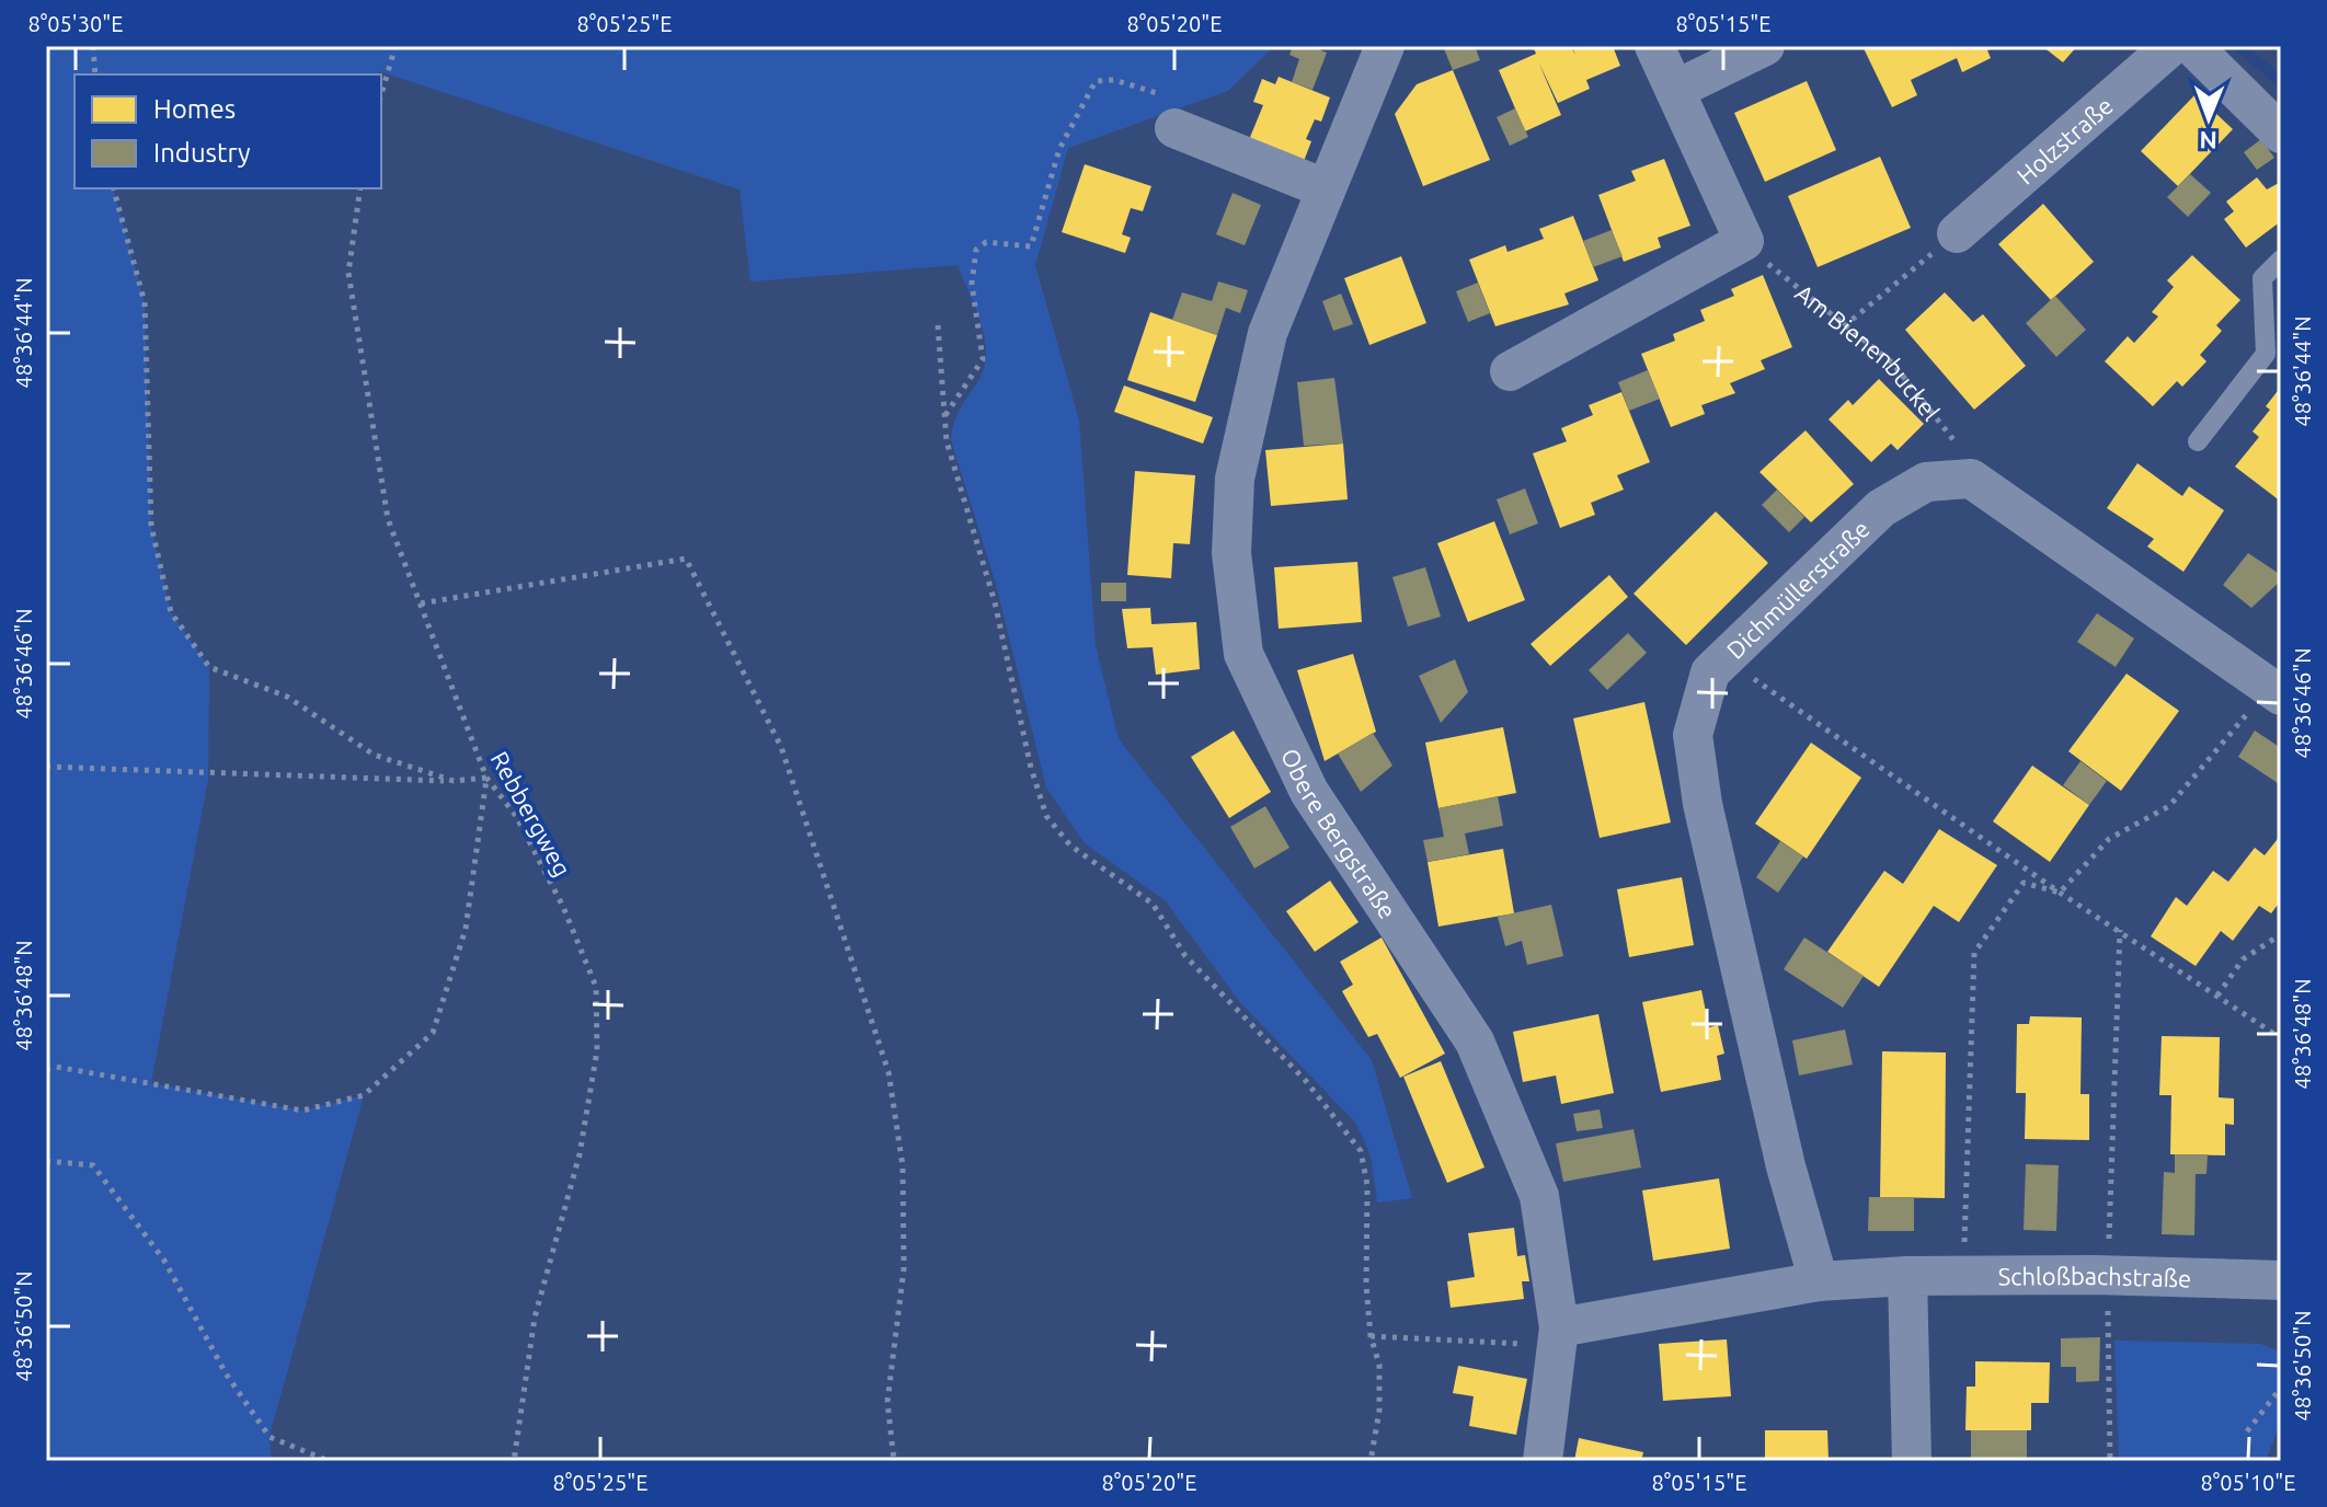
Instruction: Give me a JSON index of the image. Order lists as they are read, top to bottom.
{
  "streets": {
    "street": [
      "Holzstraße",
      "Dichmüllerstraße",
      "Obere Bergstraße",
      "Schloßbachstraße"
    ],
    "path": ["Am Bienenbuckel", "Rebbergweg"]
  },
  "crossings": [
    ["Am Bienenbuckel", "Dichmüllerstraße"],
    ["Dichmüllerstraße", "Schloßbachstraße"],
    ["Obere Bergstraße", "Schloßbachstraße"]
  ],
  "legend": ["Homes", "Industry"],
  "north": "bottom",
  "coordinates": [
    "8°05'30\"E",
    "8°05'25\"E",
    "8°05'20\"E",
    "8°05'15\"E",
    "48°36'44\"N",
    "48°36'46\"N",
    "48°36'48\"N",
    "48°36'50\"N",
    "8°05'10\"E"
  ]
}
